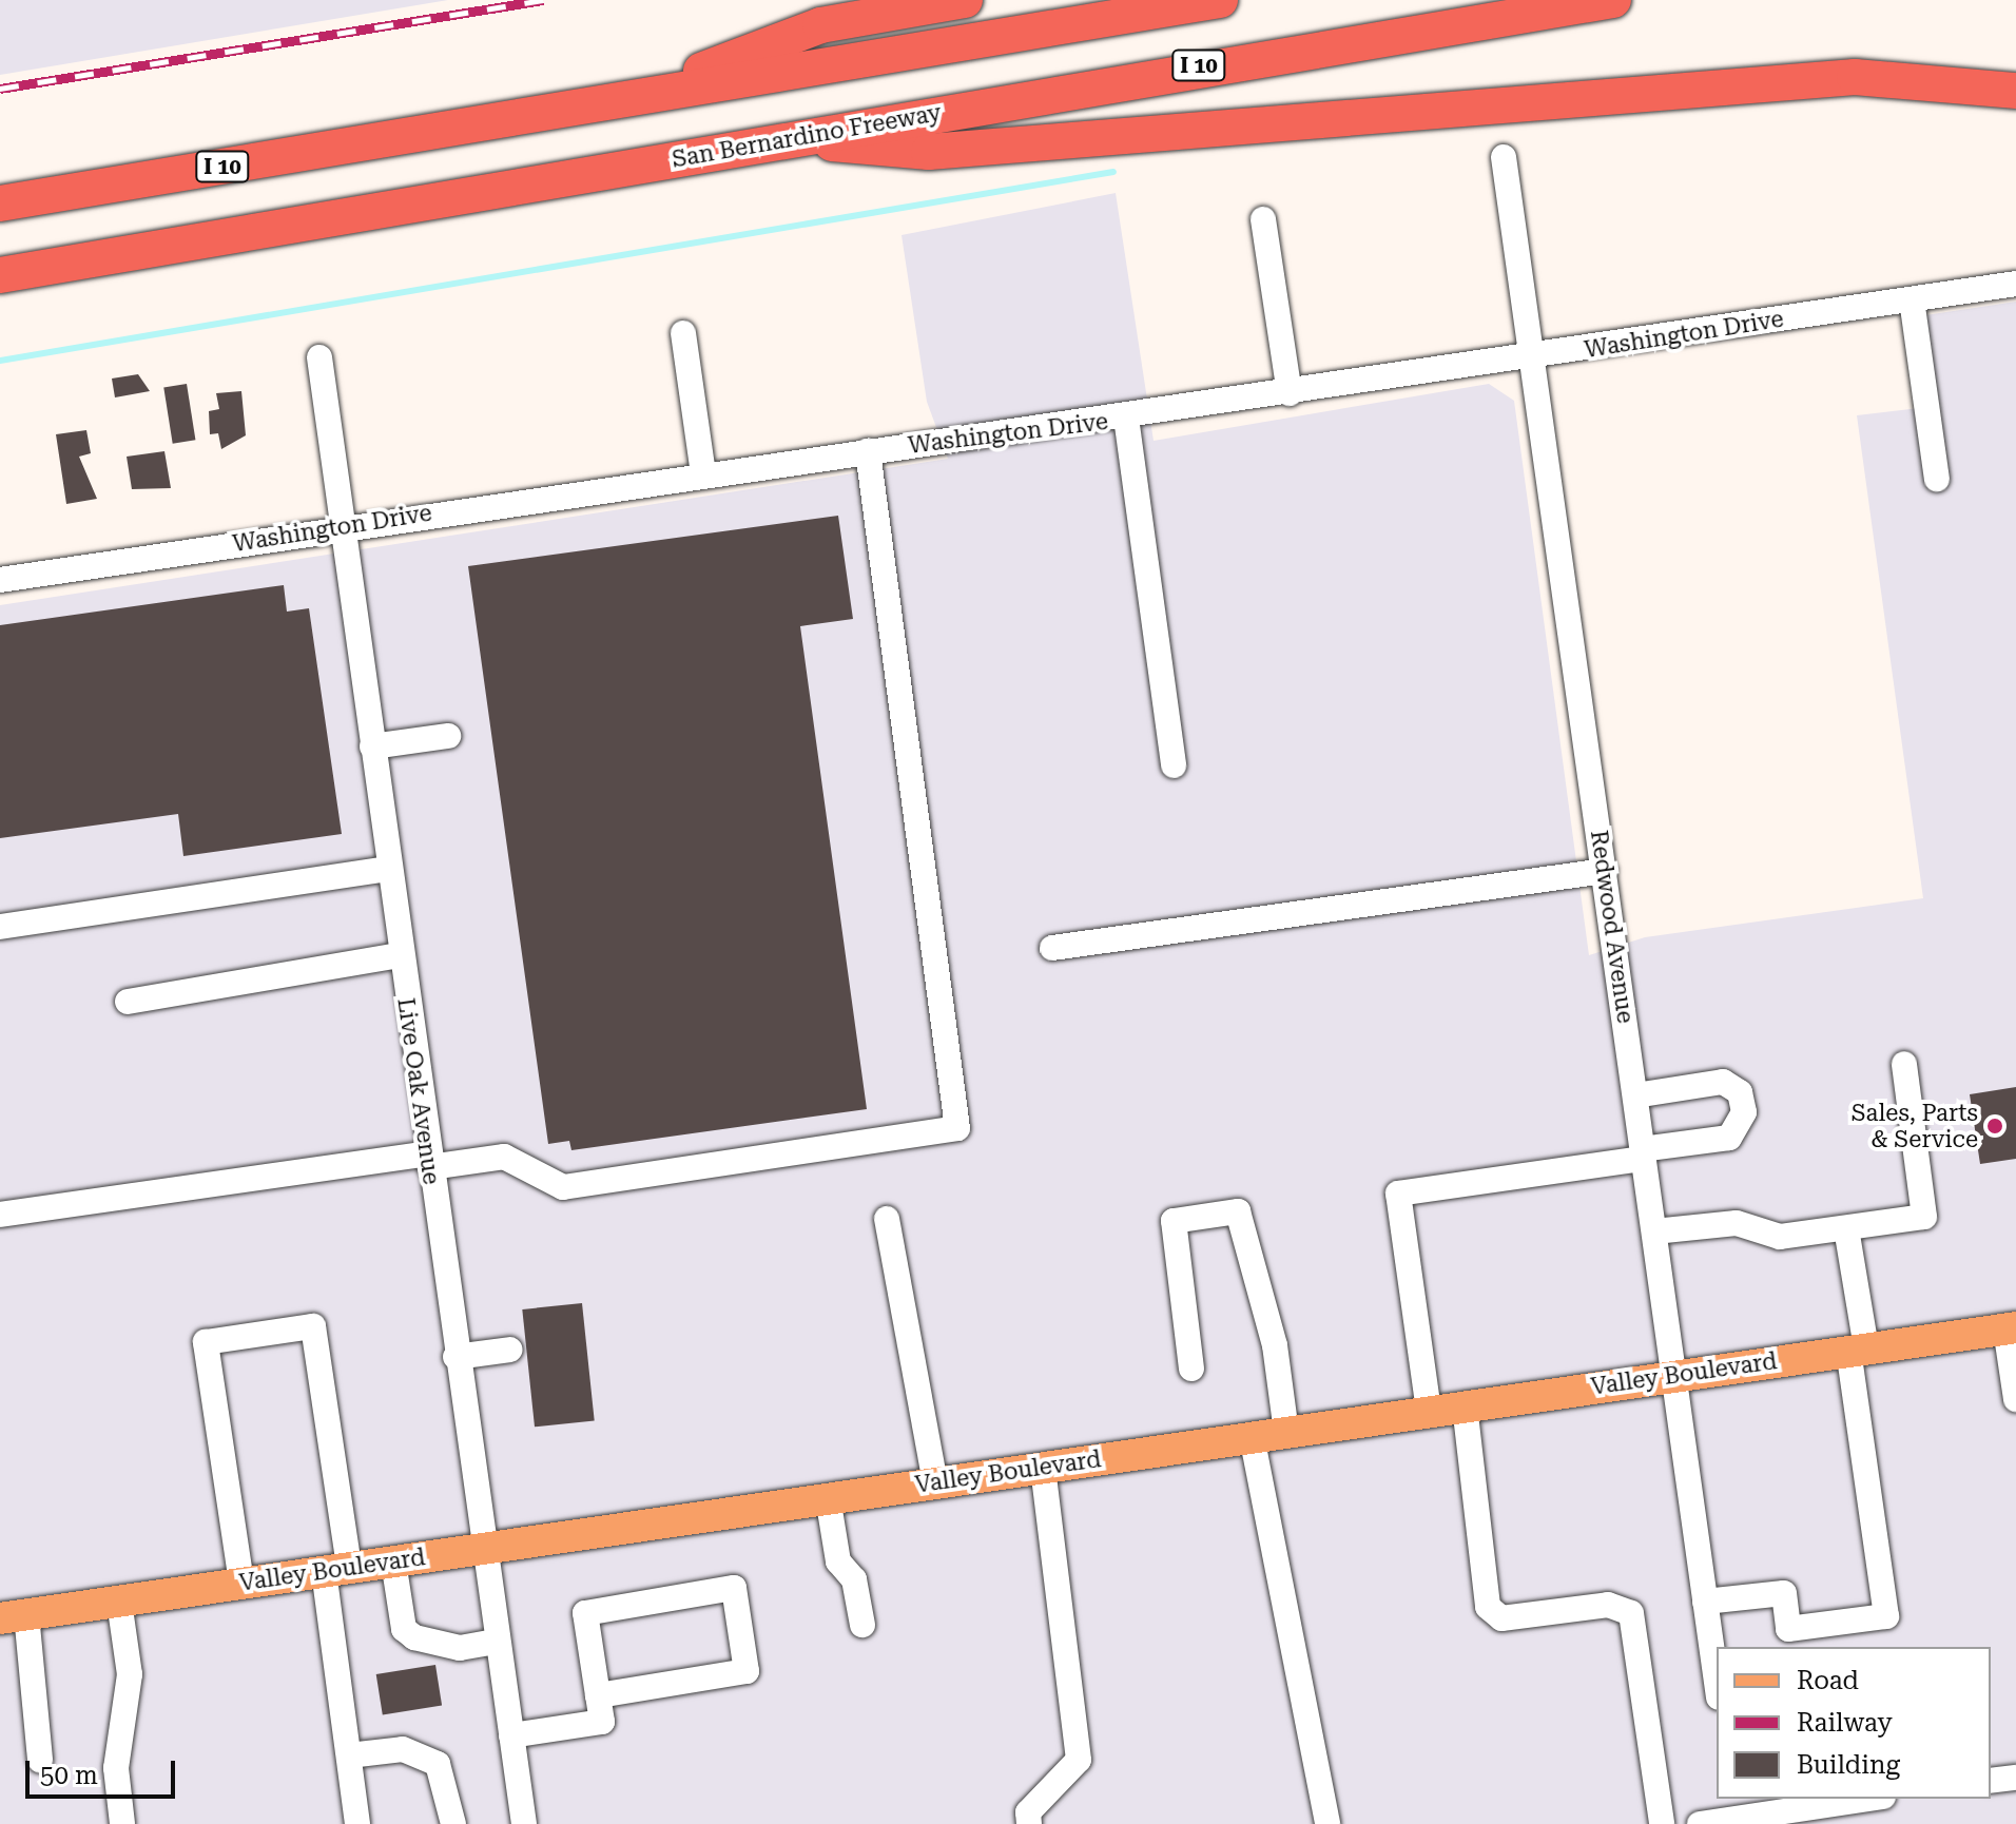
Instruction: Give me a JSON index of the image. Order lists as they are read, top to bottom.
{
  "streets": {
    "highway": ["I 10", "San Bernardino Freeway"],
    "main road": ["Valley Boulevard"],
    "street": ["Washington Drive", "Redwood Avenue", "Live Oak Avenue"]
  },
  "crossings": [
    ["Washington Drive", "Redwood Avenue"],
    ["Washington Drive", "Live Oak Avenue"],
    ["Redwood Avenue", "Valley Boulevard"],
    ["Live Oak Avenue", "Valley Boulevard"]
  ],
  "places": ["Sales, Parts & Service"],
  "legend": ["Road", "Railway", "Building"],
  "scale_bar": "50 m"
}
